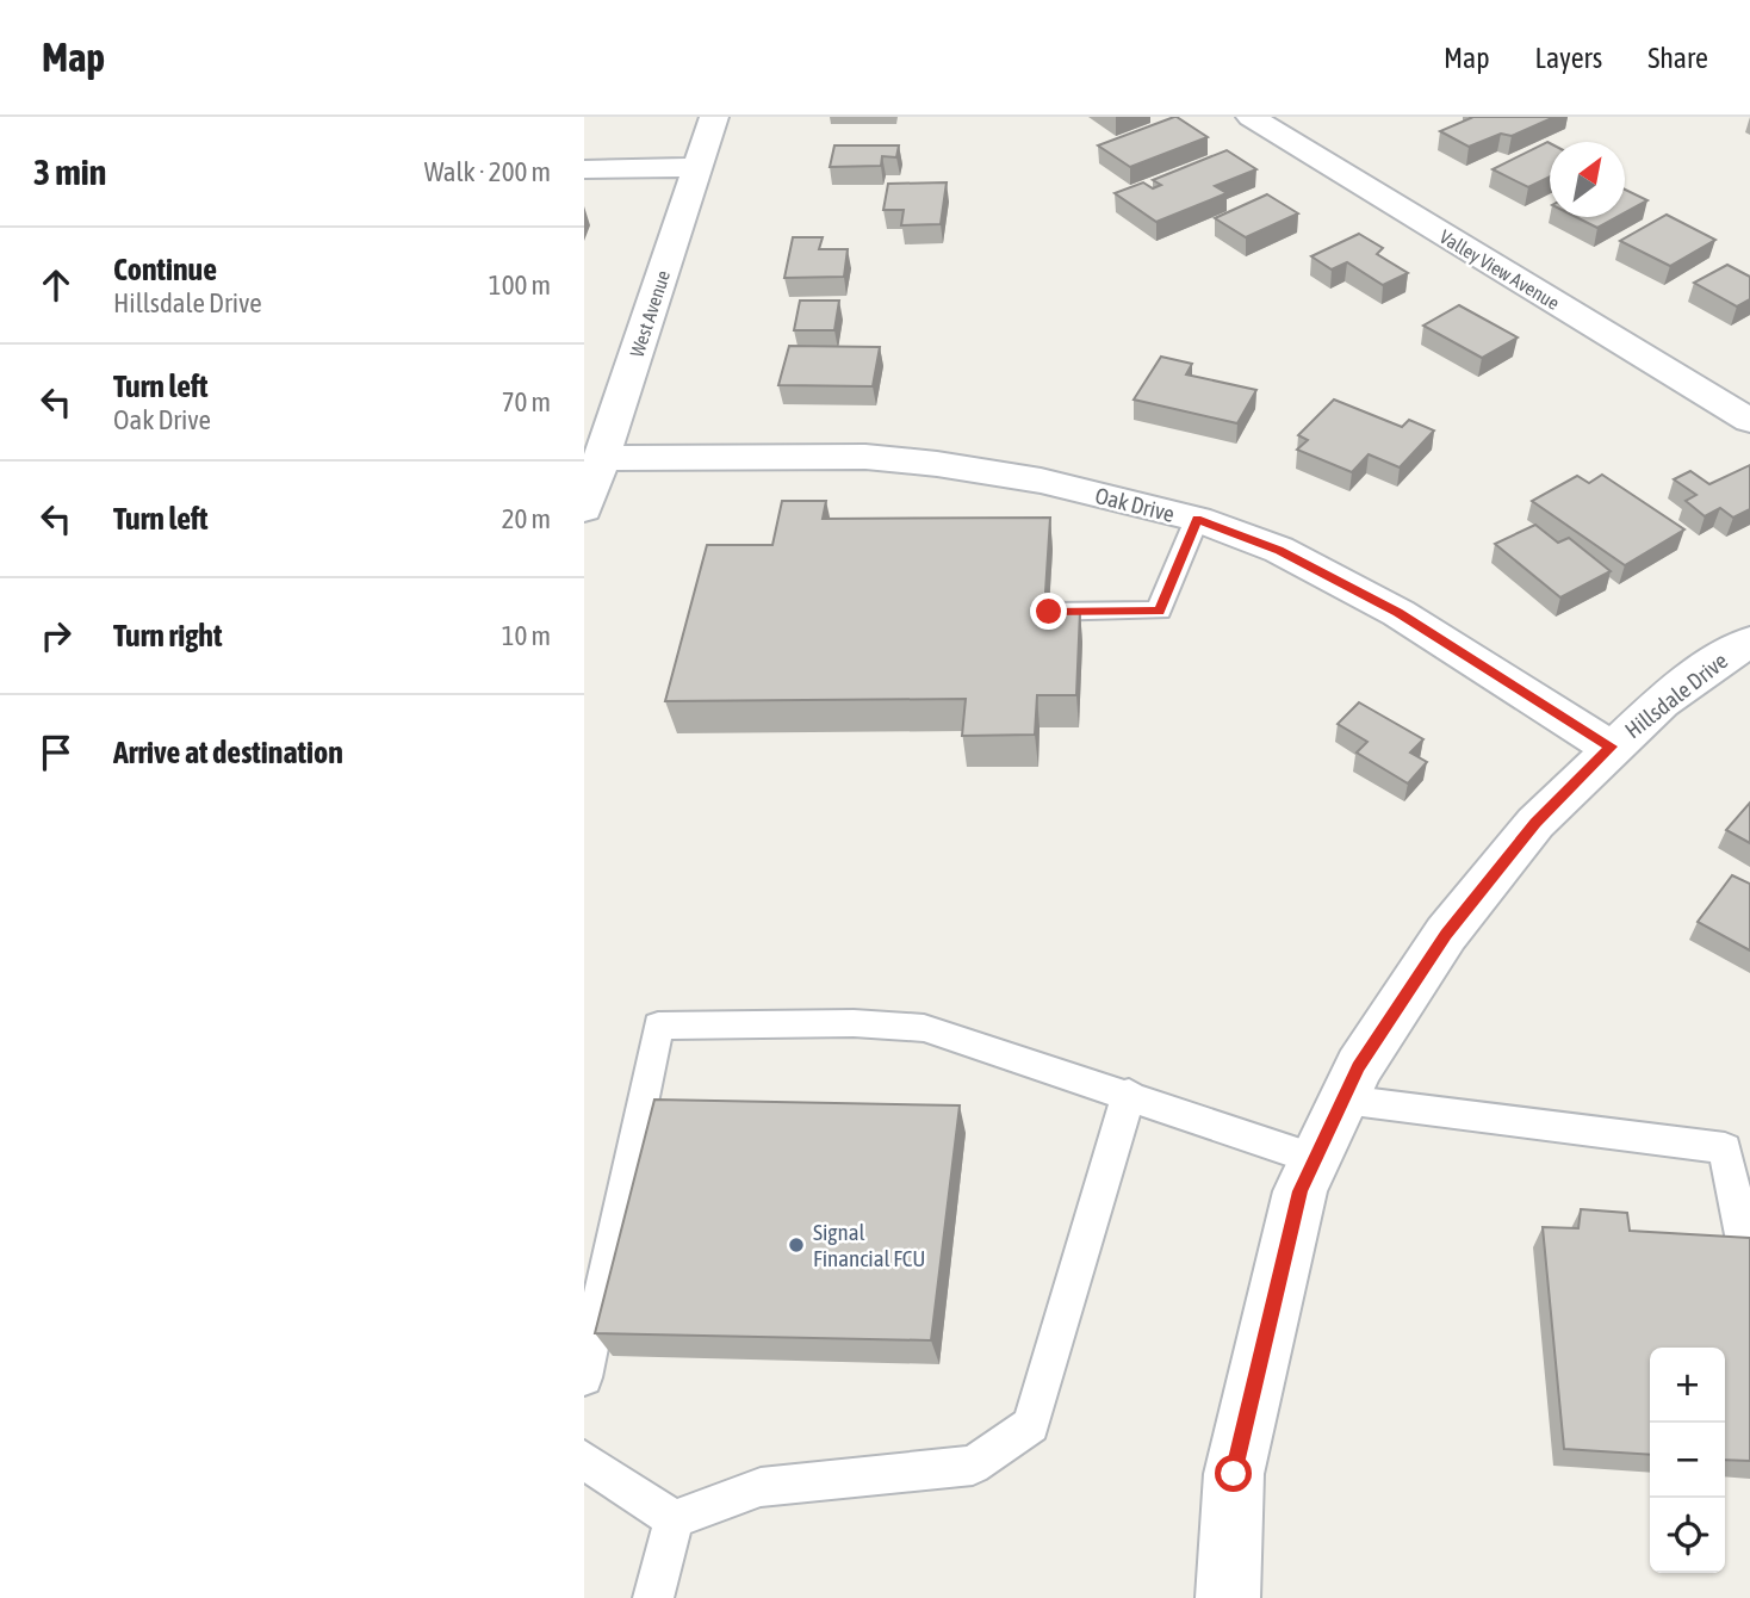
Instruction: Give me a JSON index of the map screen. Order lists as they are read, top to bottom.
{
  "streets": {
    "street": [
      "Valley View Avenue",
      "West Avenue",
      "Oak Drive",
      "Hillsdale Drive"
    ]
  },
  "crossings": [
    ["West Avenue", "Oak Drive"],
    ["Oak Drive", "Hillsdale Drive"]
  ],
  "places": ["Signal Financial FCU"],
  "north": "top right",
  "page": {
    "header": "Map",
    "nav": ["Map", "Layers", "Share"],
    "heading": ["3 min", "Walk · 200 m"],
    "list": [
      ["Continue", "Hillsdale Drive", "100 m"],
      ["Turn left", "Oak Drive", "70 m"],
      ["Turn left", "20 m"],
      ["Turn right", "10 m"],
      "Arrive at destination"
    ],
    "map_buttons": ["+", "−"]
  }
}
